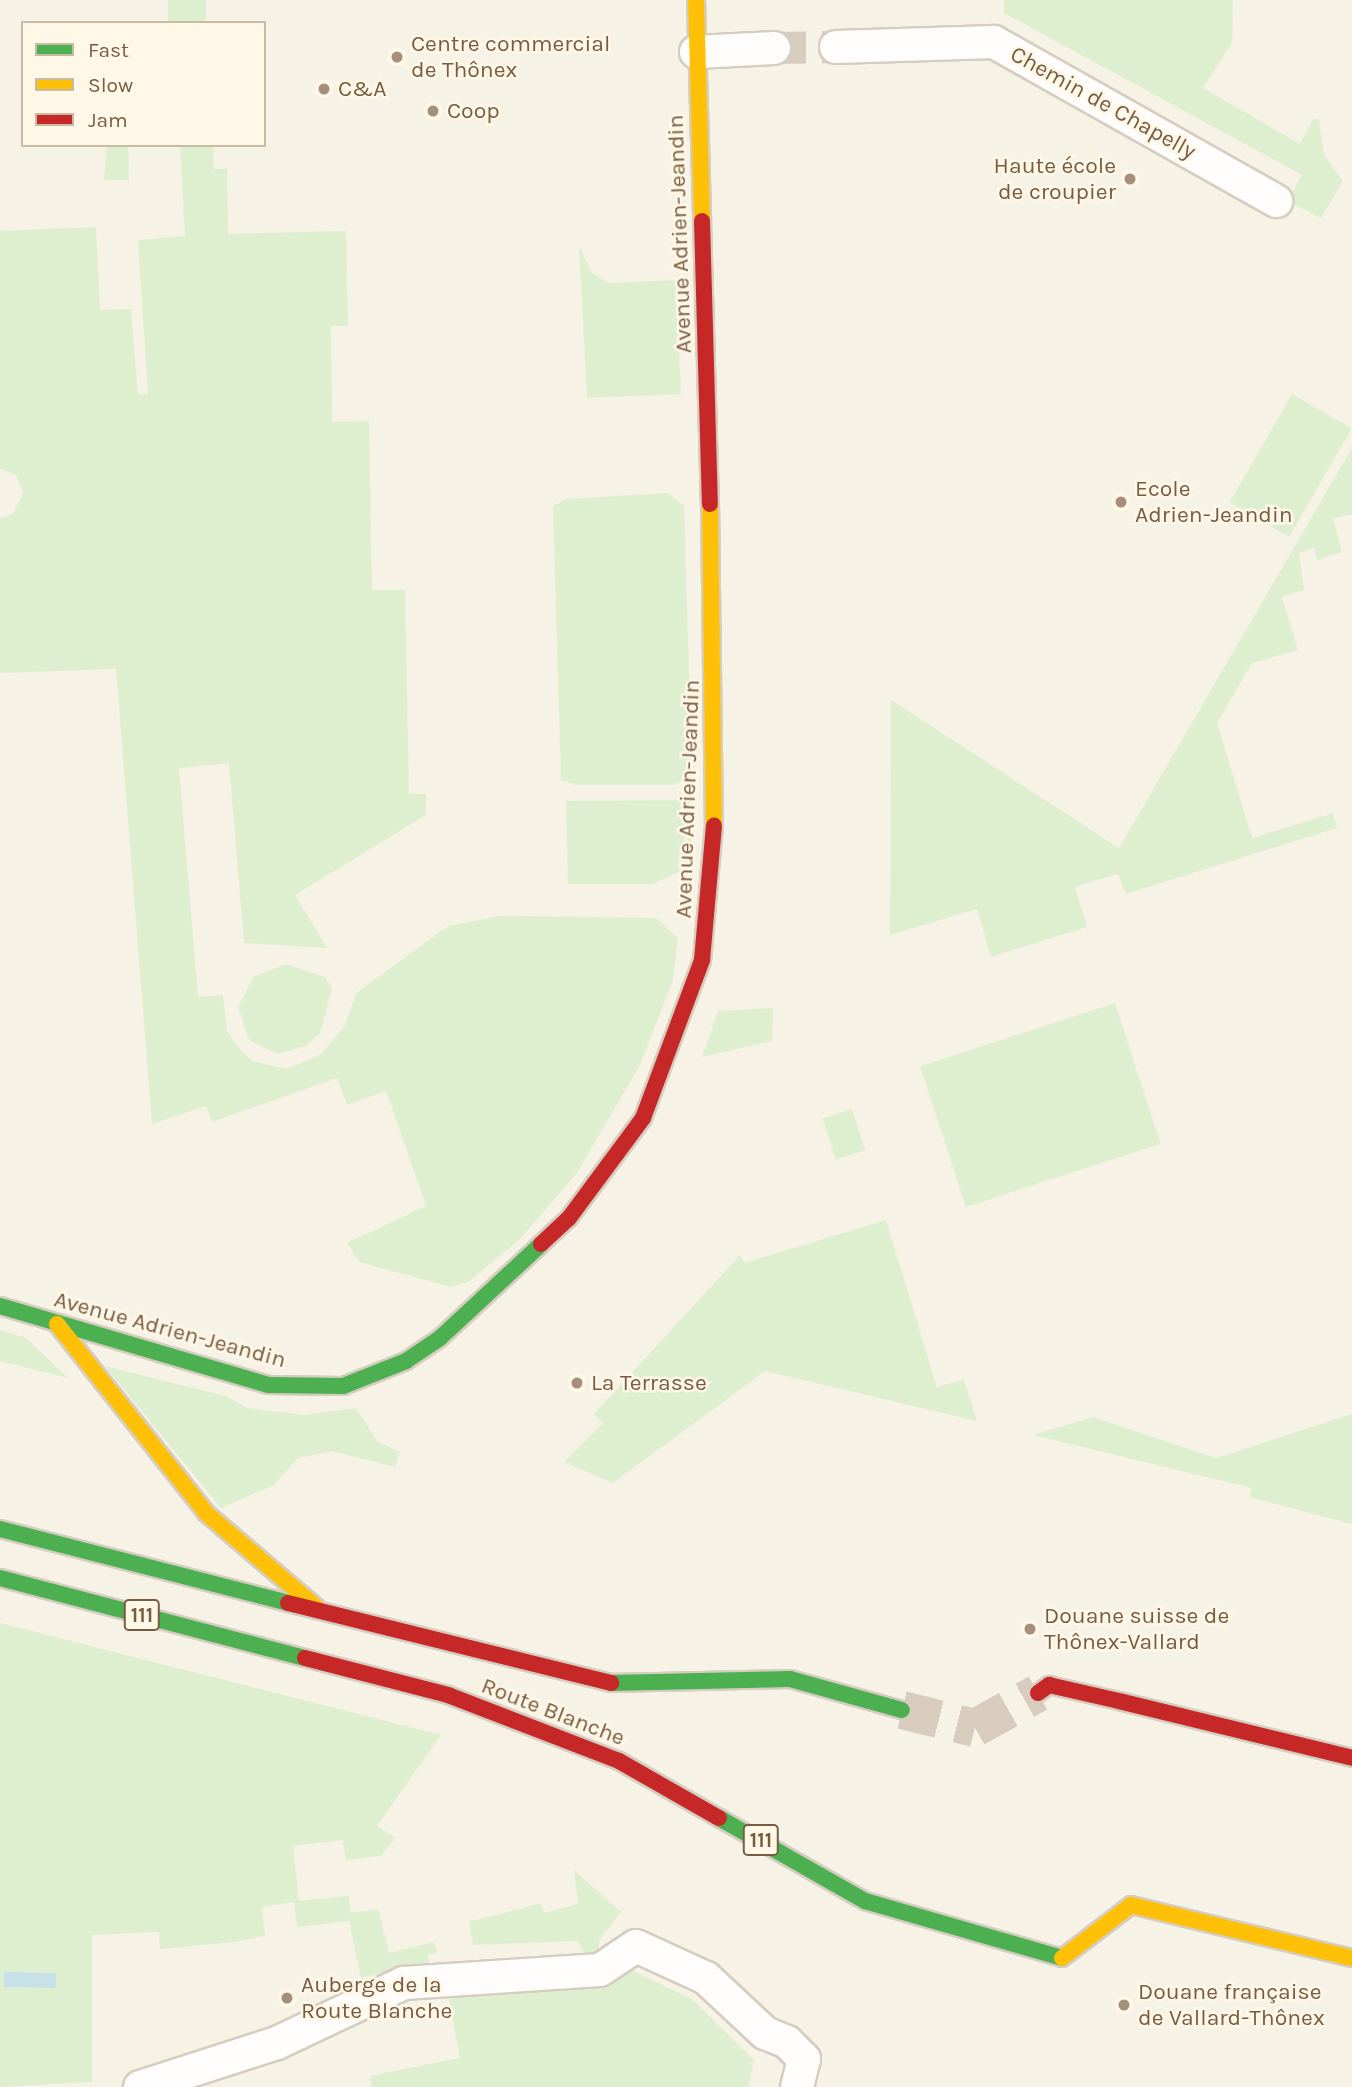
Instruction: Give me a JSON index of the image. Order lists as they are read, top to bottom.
{
  "streets": {
    "main road": ["Avenue Adrien-Jeandin", "111", "Route Blanche"],
    "street": ["Chemin de Chapelly"]
  },
  "places": [
    "Centre commercial de Thônex",
    "C&A",
    "Coop",
    "Haute école de croupier",
    "Ecole Adrien-Jeandin",
    "La Terrasse",
    "Douane suisse de Thônex-Vallard",
    "Auberge de la Route Blanche",
    "Douane française de Vallard-Thônex"
  ],
  "legend": ["Fast", "Slow", "Jam"]
}
